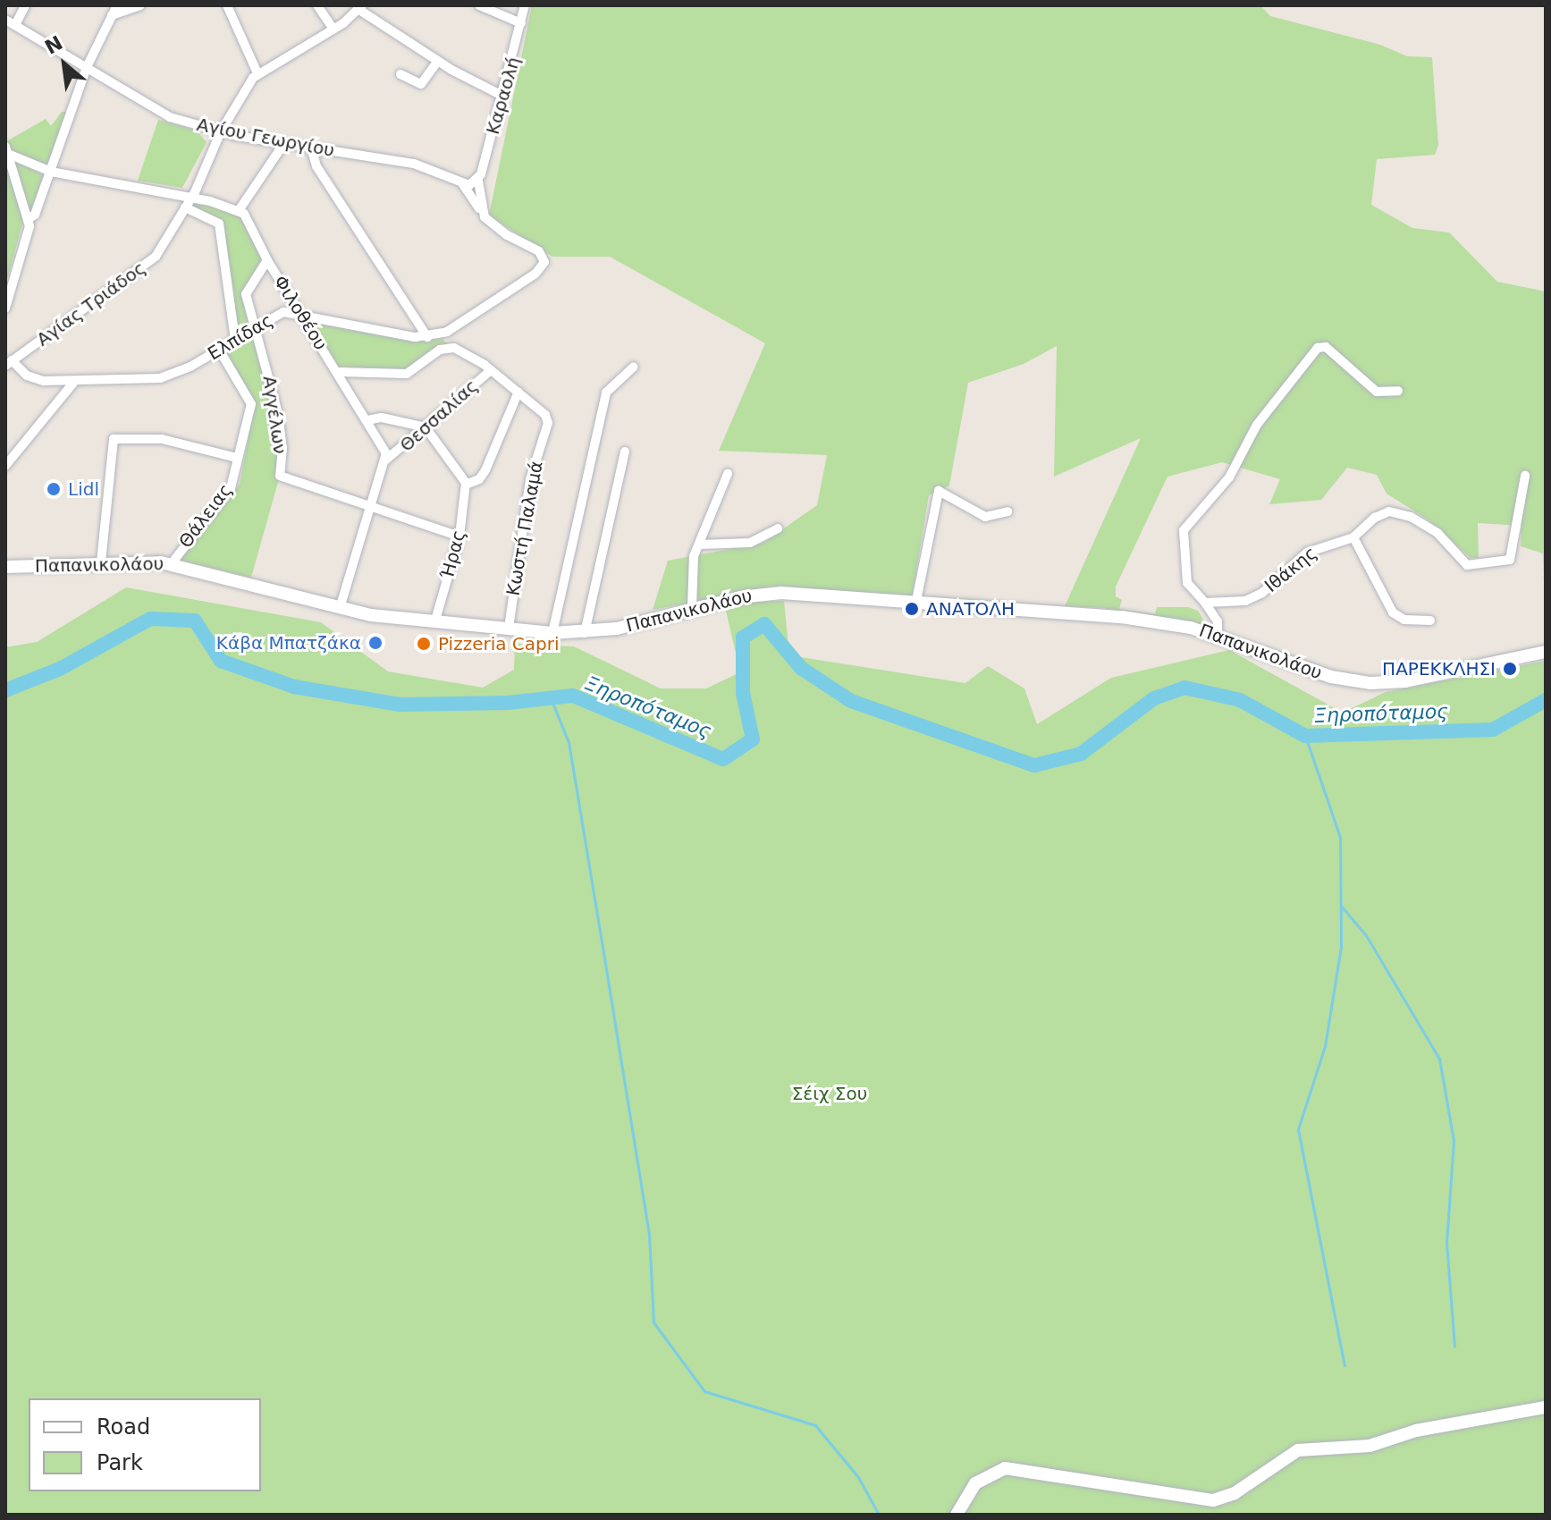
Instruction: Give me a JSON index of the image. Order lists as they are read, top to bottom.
{
  "streets": {
    "main road": ["Παπανικολάου"],
    "street": [
      "Καραολή",
      "Αγίου Γεωργίου",
      "Αγίας Τριάδος",
      "Φιλοθέου",
      "Ελπίδας",
      "Αγγέλων",
      "Θεσσαλίας",
      "Θάλειας",
      "Κωστή Παλαμά",
      "Ήρας",
      "Ιθάκης"
    ]
  },
  "crossings": [
    ["Καραολή", "Αγίου Γεωργίου"],
    ["Αγίου Γεωργίου", "Αγίας Τριάδος"],
    ["Αγίας Τριάδος", "Ελπίδας"],
    ["Φιλοθέου", "Ελπίδας"],
    ["Φιλοθέου", "Αγγέλων"],
    ["Φιλοθέου", "Θεσσαλίας"],
    ["Φιλοθέου", "Κωστή Παλαμά"],
    ["Ελπίδας", "Αγγέλων"],
    ["Ελπίδας", "Θάλειας"],
    ["Αγγέλων", "Ήρας"],
    ["Θεσσαλίας", "Κωστή Παλαμά"],
    ["Θάλειας", "Παπανικολάου"],
    ["Κωστή Παλαμά", "Παπανικολάου"],
    ["Ήρας", "Παπανικολάου"]
  ],
  "water": ["Ξηροπόταμος"],
  "parks": ["Σέιχ Σου"],
  "places": [
    "Lidl",
    "ΑΝΑΤΟΛΗ",
    "Κάβα Μπατζάκα",
    "Pizzeria Capri",
    "ΠΑΡΕΚΚΛΗΣΙ"
  ],
  "legend": ["Road", "Park"],
  "north": "top left"
}
